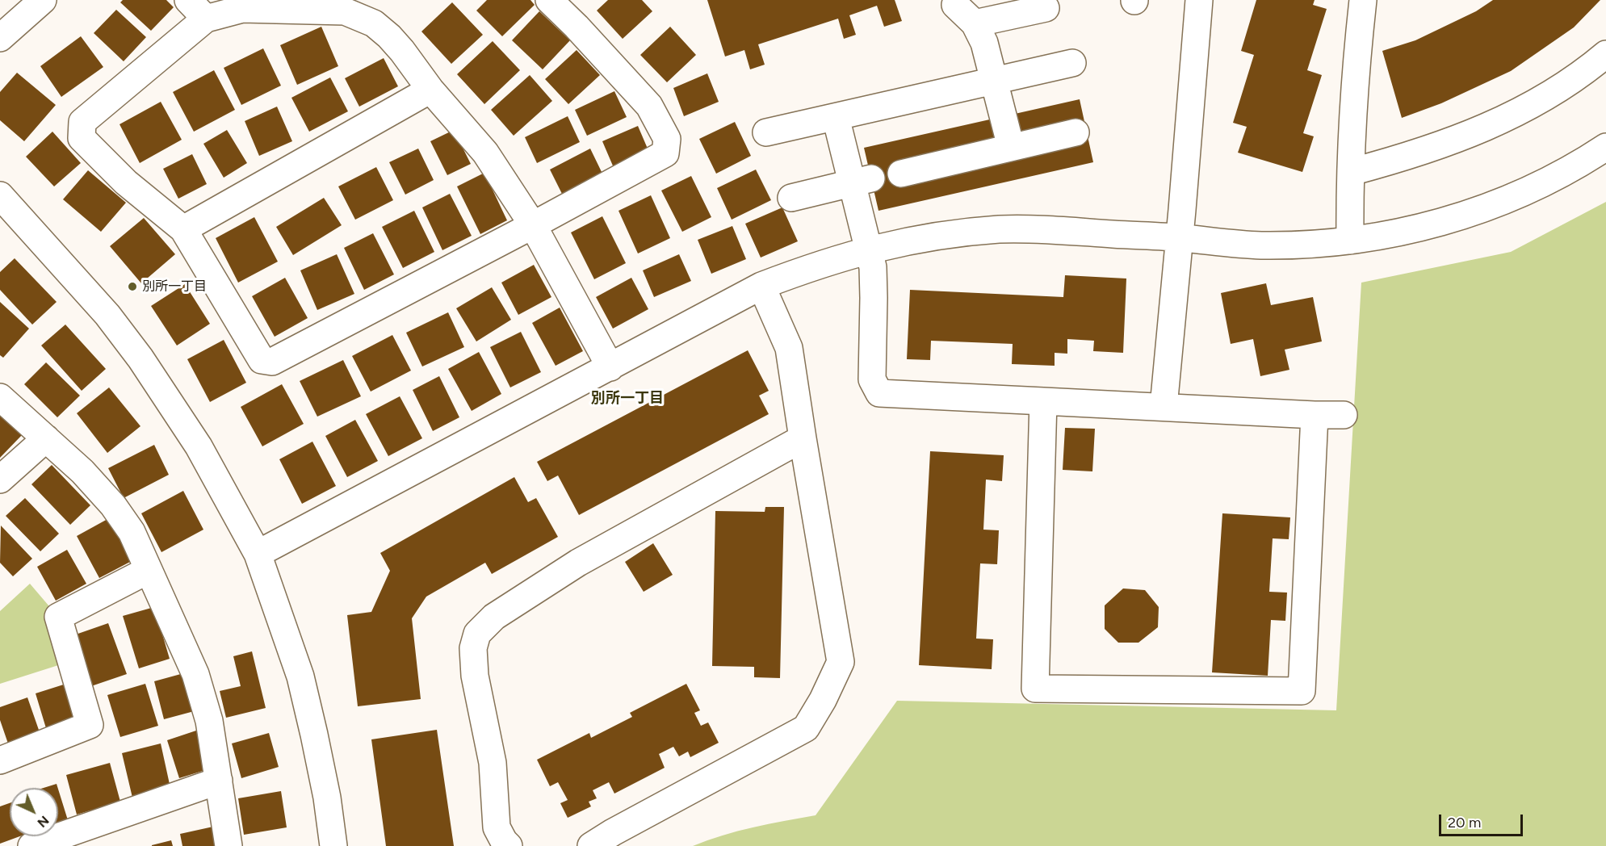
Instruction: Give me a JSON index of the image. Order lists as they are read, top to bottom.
{
  "districts": ["別所一丁目"],
  "places": ["別所一丁目"],
  "scale_bar": "20 m",
  "north": "bottom right"
}
